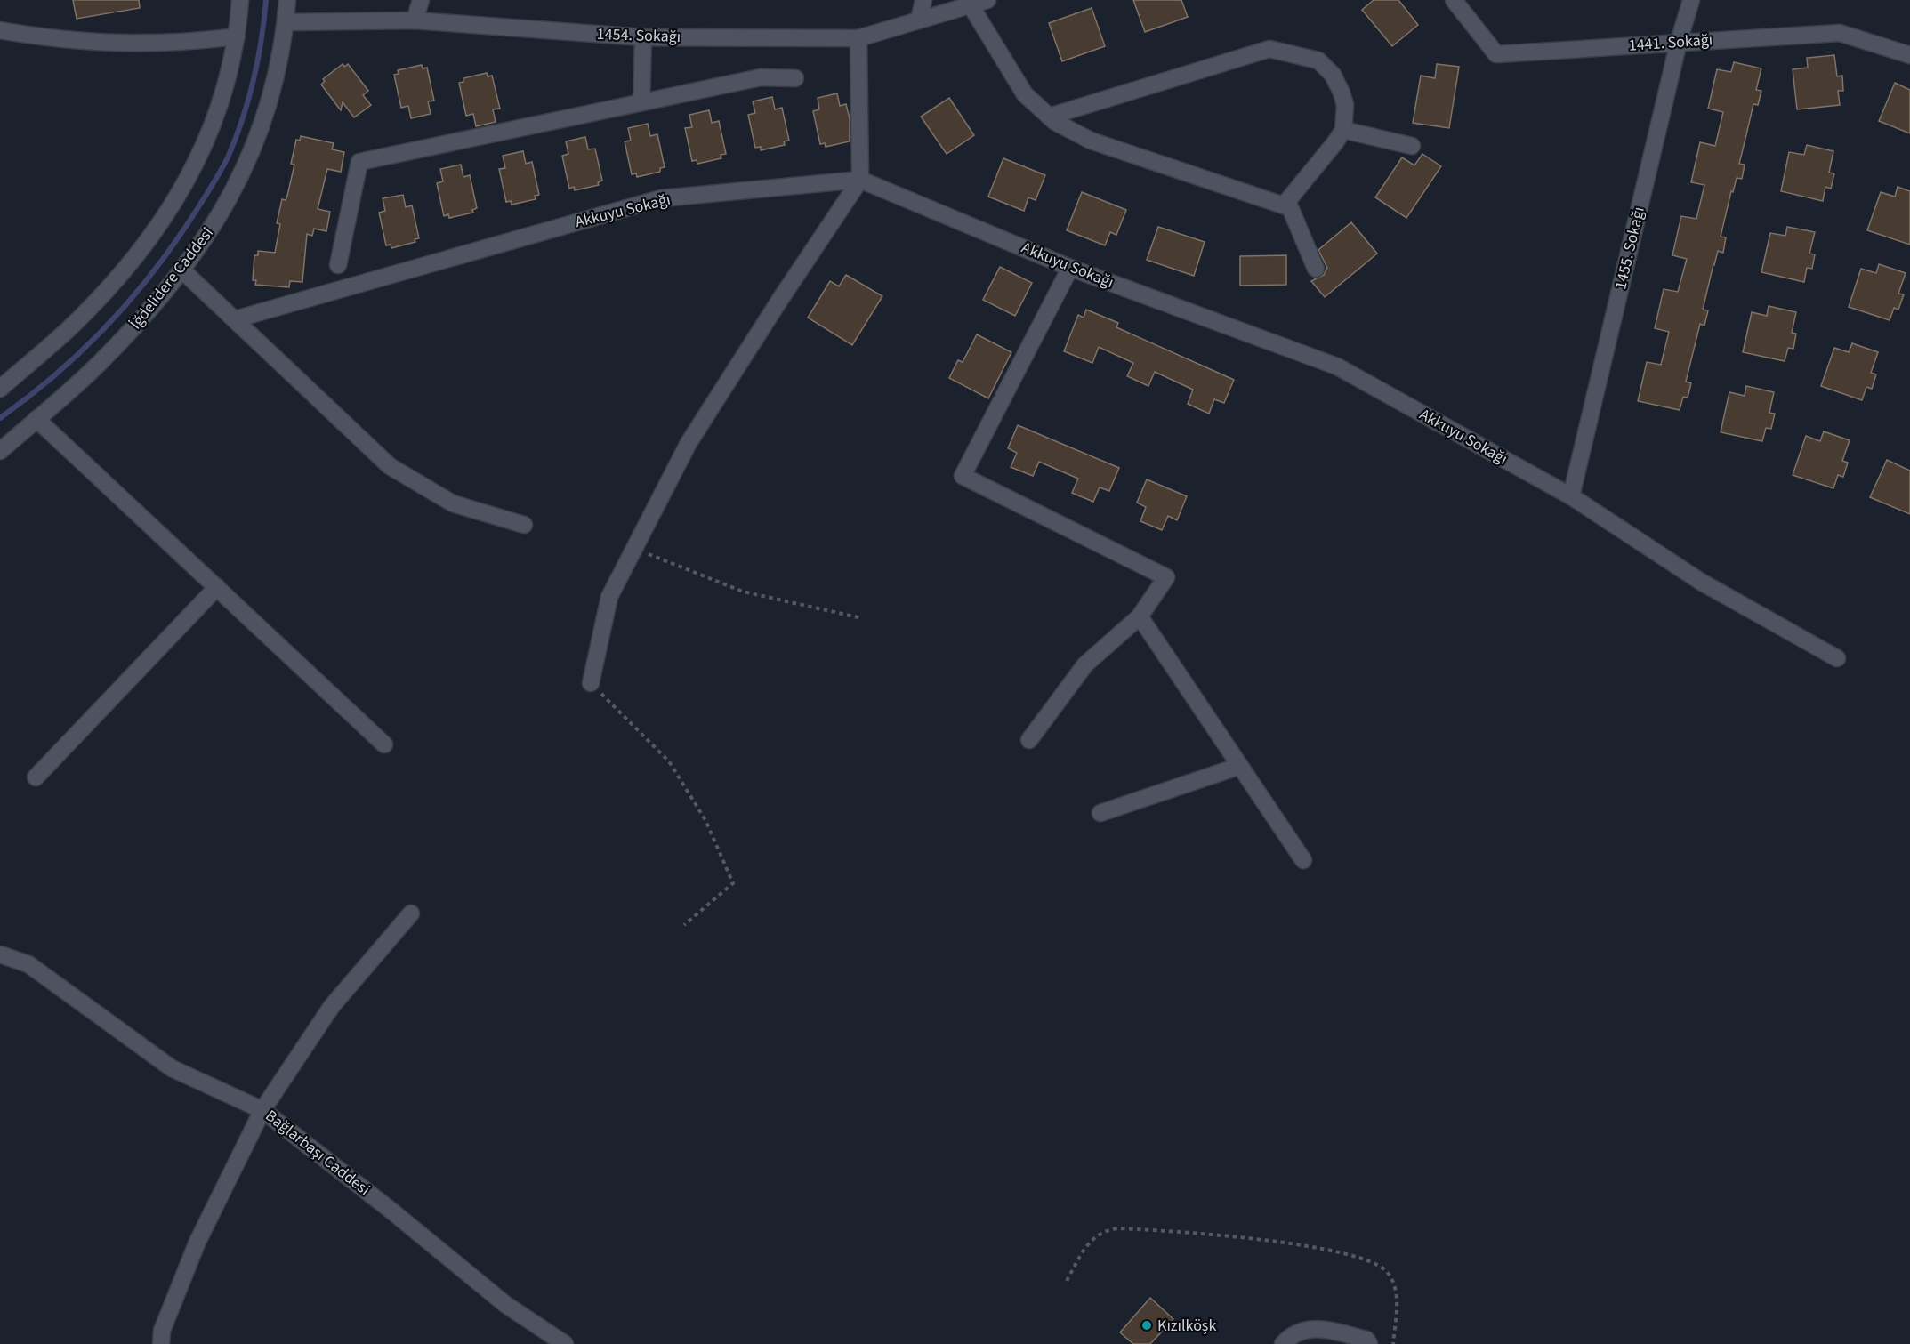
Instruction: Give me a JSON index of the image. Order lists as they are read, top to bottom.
{
  "streets": {
    "street": [
      "1454. Sokağı",
      "1441. Sokağı",
      "Akkuyu Sokağı",
      "1455. Sokağı",
      "İğdelidere Caddesi",
      "Bağlarbaşı Caddesi"
    ]
  },
  "crossings": [
    ["1454. Sokağı", "İğdelidere Caddesi"],
    ["1441. Sokağı", "1455. Sokağı"],
    ["Akkuyu Sokağı", "1455. Sokağı"]
  ],
  "places": ["Kızılköşk"]
}
